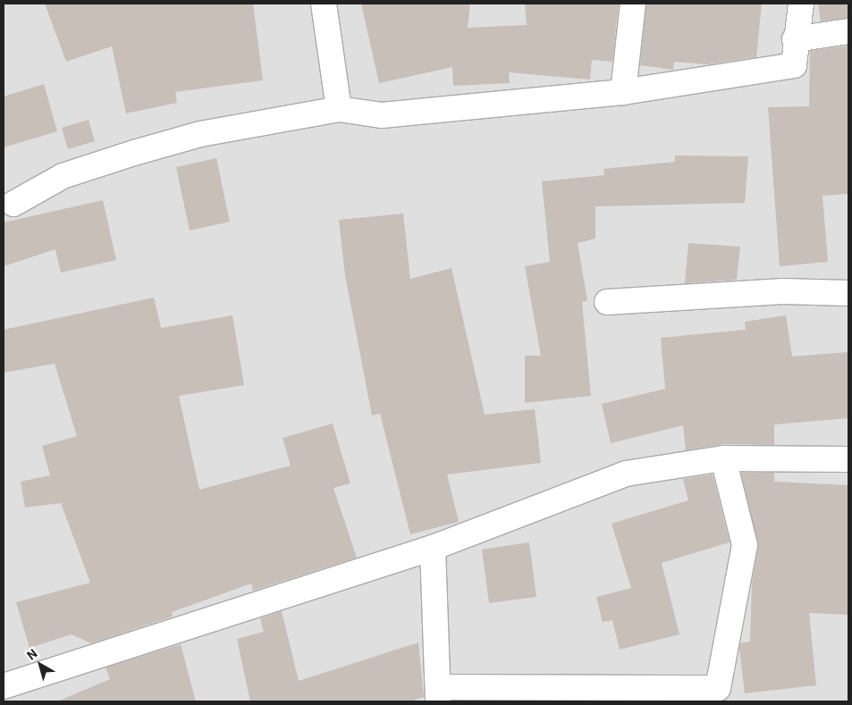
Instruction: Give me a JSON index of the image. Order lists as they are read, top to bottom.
{
  "north": "top left"
}
